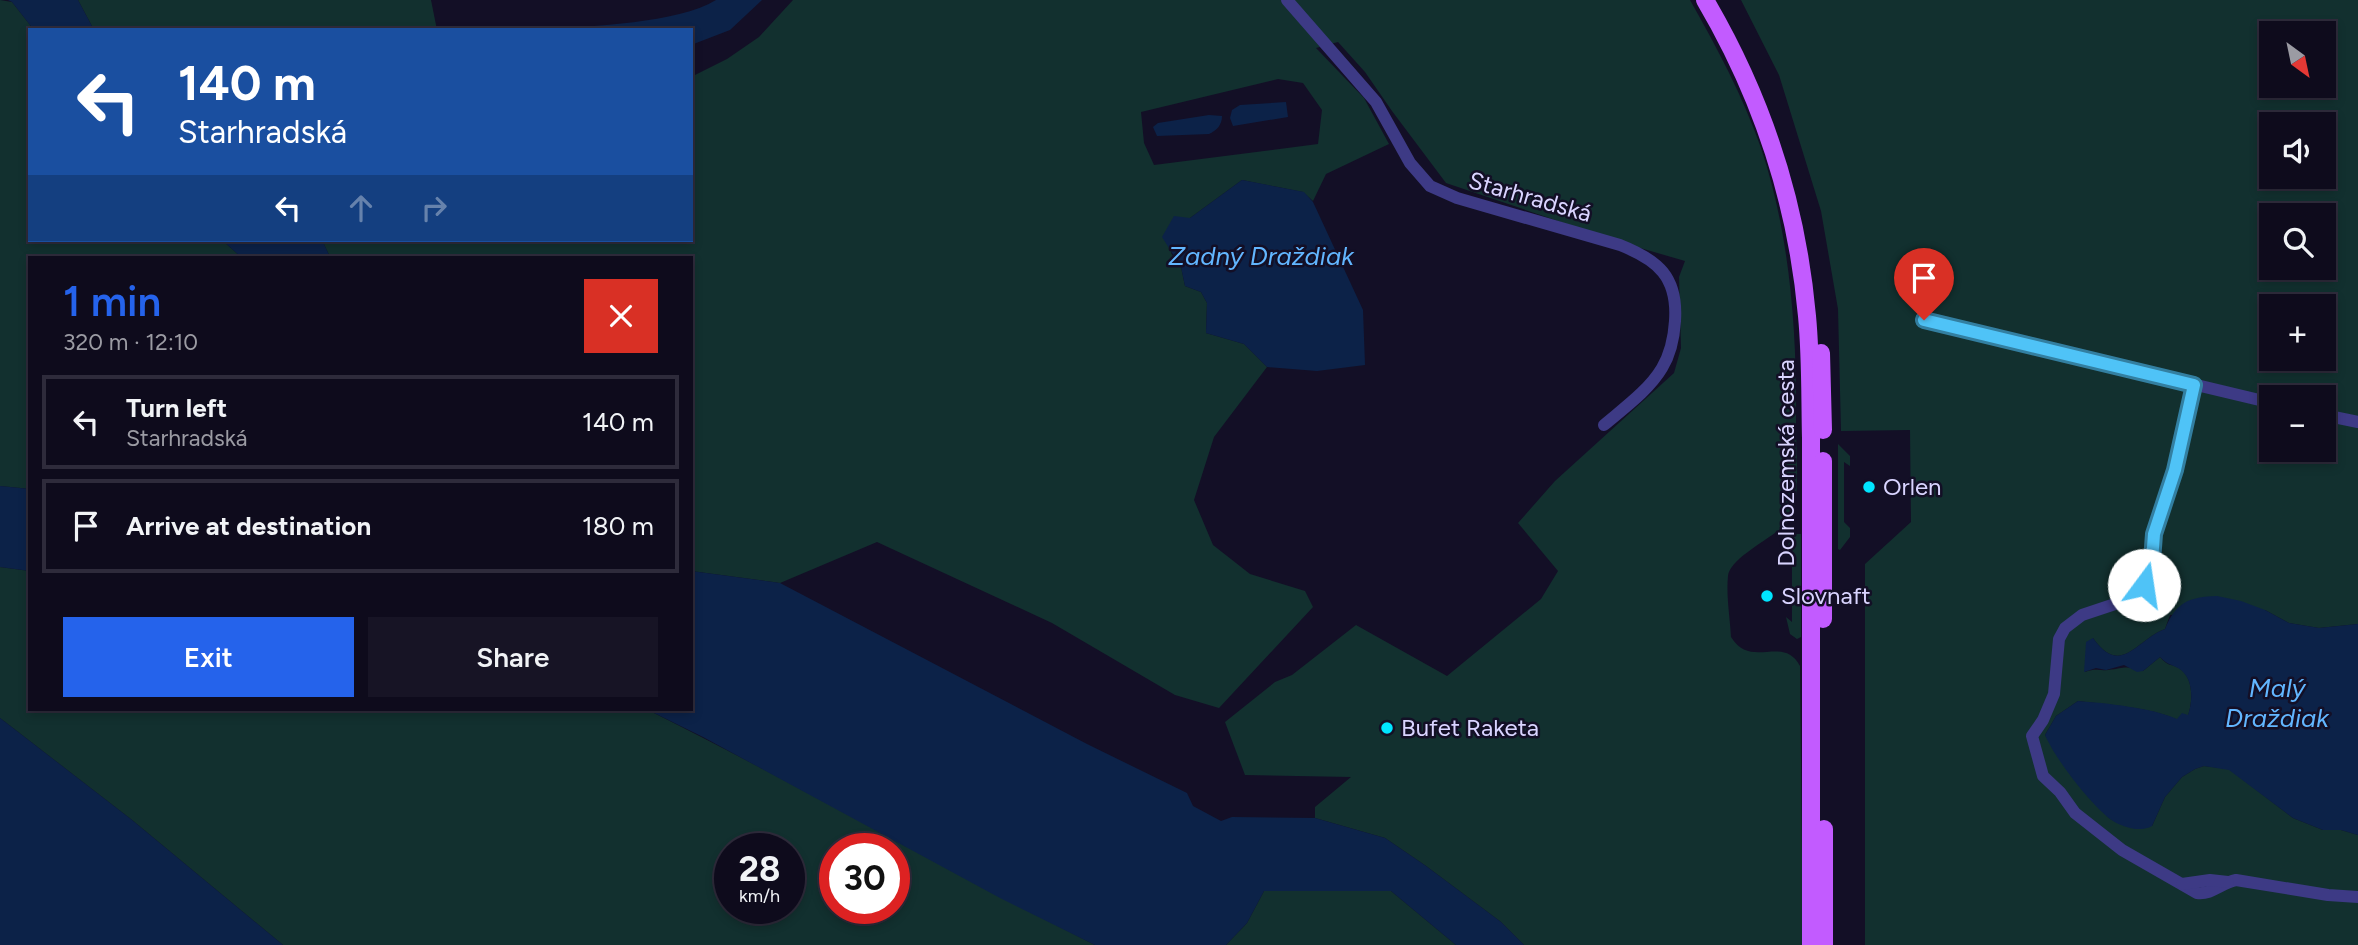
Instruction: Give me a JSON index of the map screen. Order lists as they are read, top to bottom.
{
  "streets": {
    "main road": ["Dolnozemská cesta"],
    "street": ["Starhradská"]
  },
  "water": ["Zadný Draždiak", "Malý Draždiak"],
  "places": ["Orlen", "Slovnaft", "Bufet Raketa"],
  "north": "bottom right",
  "page": {
    "map_buttons": ["+", "−"],
    "turn": ["140 m", "Starhradská"],
    "heading": ["1 min", "320 m · 12:10"],
    "list": [
      {
        "name": "Turn left",
        "note": "Starhradská",
        "value": "140 m"
      },
      {
        "name": "Arrive at destination",
        "value": "180 m"
      }
    ],
    "buttons": ["Exit", "Share"],
    "speed": "28 km/h",
    "limit": "30"
  }
}
